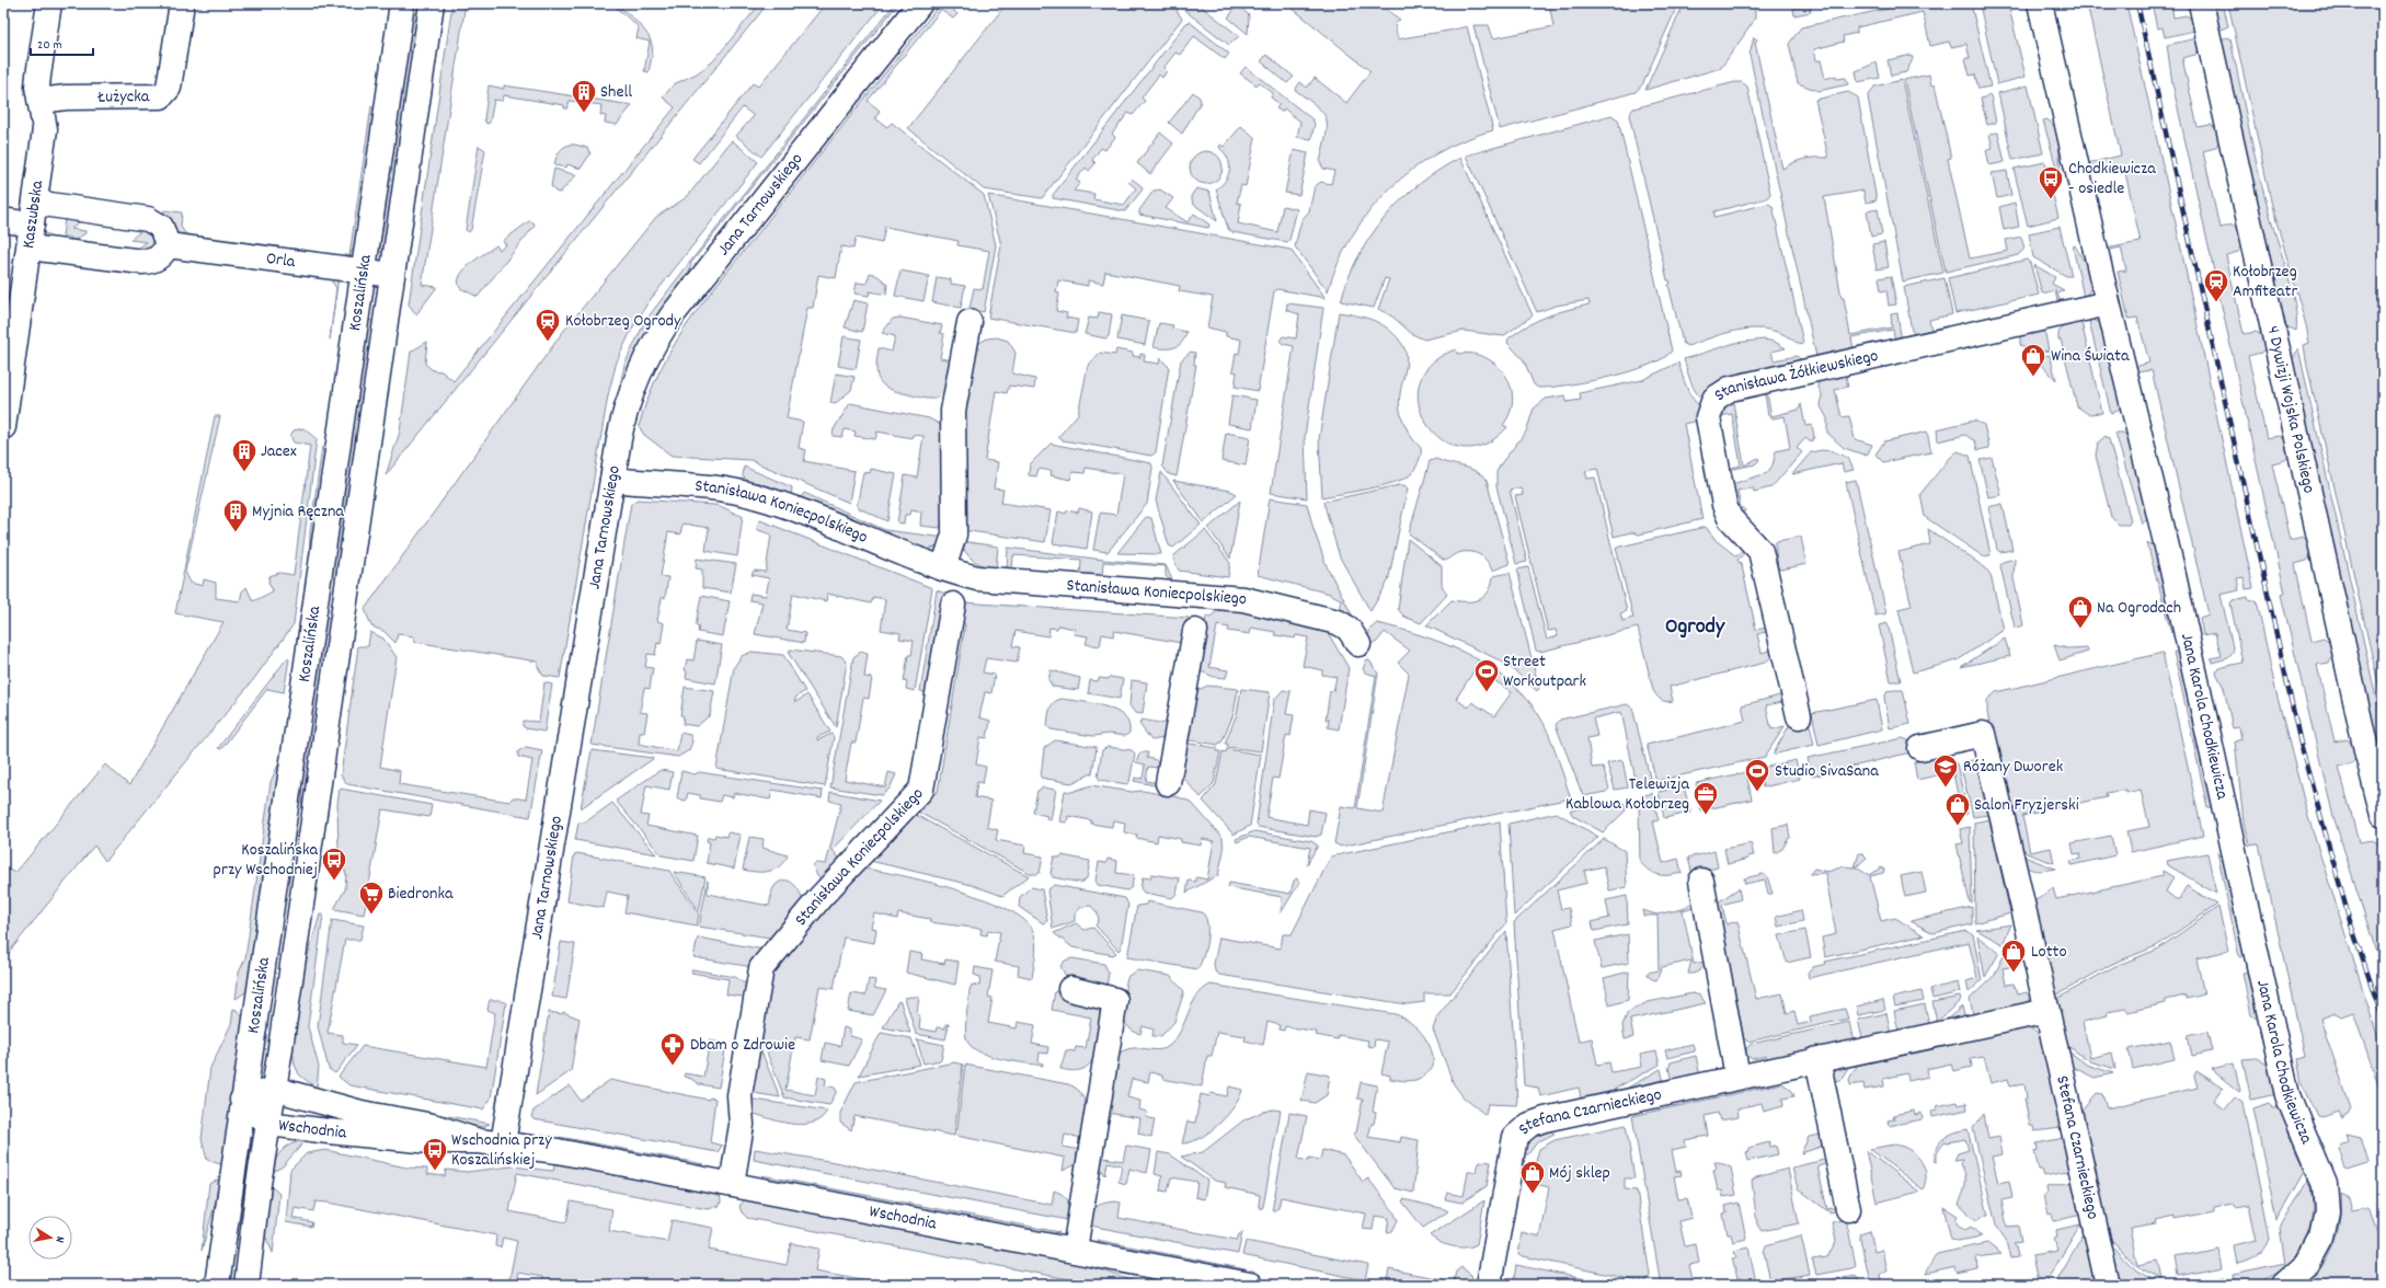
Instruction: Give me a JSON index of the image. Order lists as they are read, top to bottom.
{
  "streets": {
    "street": [
      "Łużycka",
      "Jana Tarnowskiego",
      "Kaszubska",
      "Orla",
      "Koszalińska",
      "Stanisława Żółkiewskiego",
      "4 Dywizji Wojska Polskiego",
      "Stanisława Koniecpolskiego",
      "Jana Karola Chodkiewicza",
      "Stefana Czarnieckiego",
      "Wschodnia"
    ]
  },
  "crossings": [
    ["Łużycka", "Kaszubska"],
    ["Jana Tarnowskiego", "Stanisława Koniecpolskiego"],
    ["Jana Tarnowskiego", "Wschodnia"],
    ["Orla", "Koszalińska"],
    ["Koszalińska", "Wschodnia"],
    ["Stanisława Żółkiewskiego", "Jana Karola Chodkiewicza"],
    ["Stanisława Koniecpolskiego", "Wschodnia"]
  ],
  "districts": ["Ogrody"],
  "places": {
    "building": ["Shell", "Jacex", "Myjnia Ręczna"],
    "bus stop": ["Chodkiewicza - osiedle", "Koszalińska przy Wschodniej", "Wschodnia przy Koszalińskiej"],
    "station": ["Kołobrzeg Amfiteatr", "Kołobrzeg Ogrody"],
    "shop": [
      "Wina Świata",
      "Na Ogrodach",
      "Salon Fryzjerski",
      "Lotto",
      "Mój sklep"
    ],
    "sports": ["Street Workoutpark", "Studio SivaSana"],
    "school or university": ["Różany Dworek"],
    "office": ["Telewizja Kablowa Kołobrzeg"],
    "supermarket": ["Biedronka"],
    "pharmacy": ["Dbam o Zdrowie"]
  },
  "scale_bar": "20 m",
  "north": "right"
}
